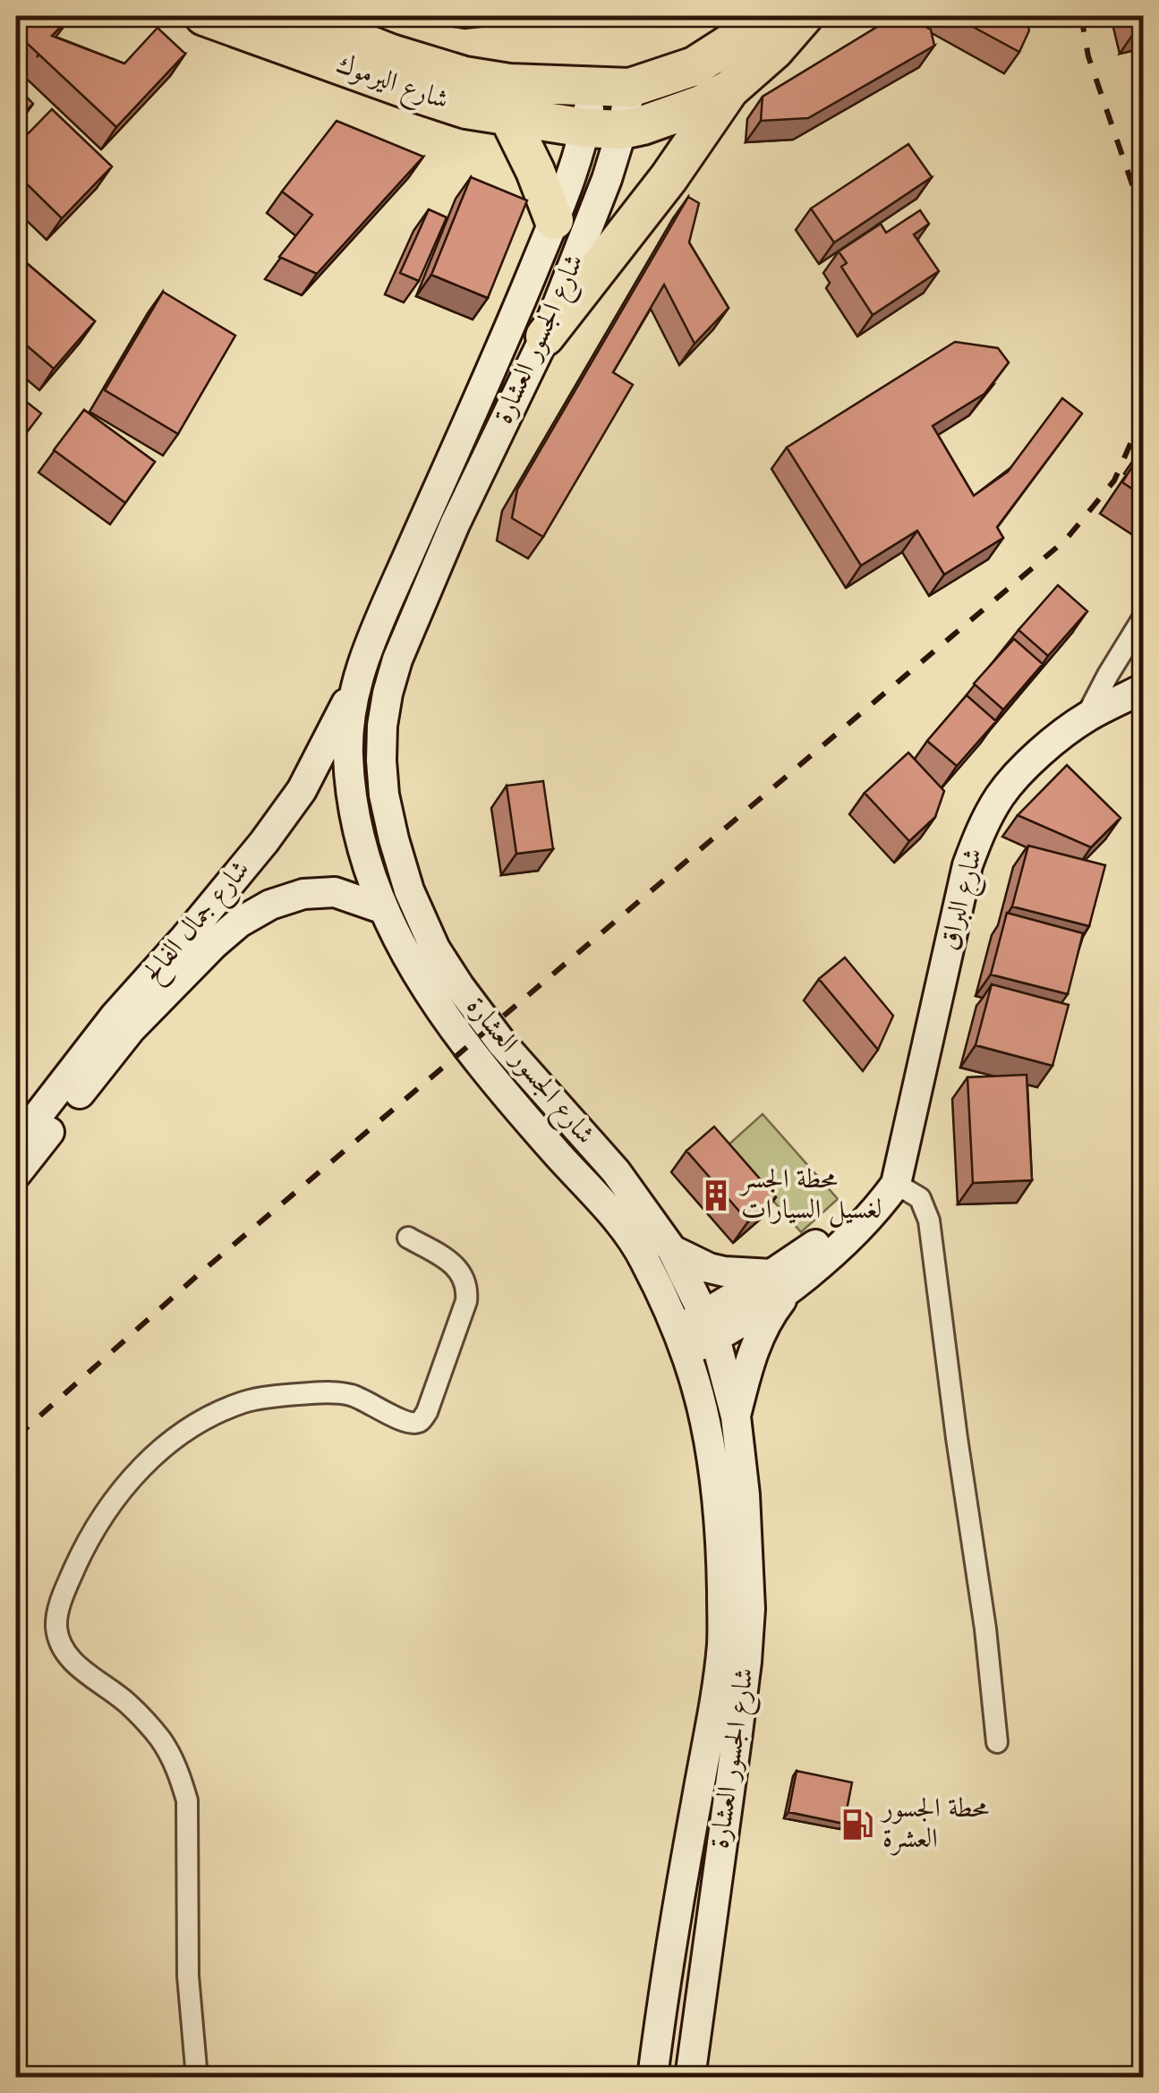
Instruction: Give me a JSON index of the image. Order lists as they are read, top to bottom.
{
  "streets": {
    "highway": ["شارع اليرموك"],
    "main road": ["شارع الجسور العشارة", "شارع البراق", "شارع جمال الفالح"]
  },
  "crossings": [
    ["شارع اليرموك", "شارع الجسور العشارة"],
    ["شارع الجسور العشارة", "شارع البراق"],
    ["شارع الجسور العشارة", "شارع جمال الفالح"]
  ],
  "places": {
    "building": ["محطة الجسر لغسيل السيارات"],
    "fuel station": ["محطة الجسور العشرة"]
  }
}
